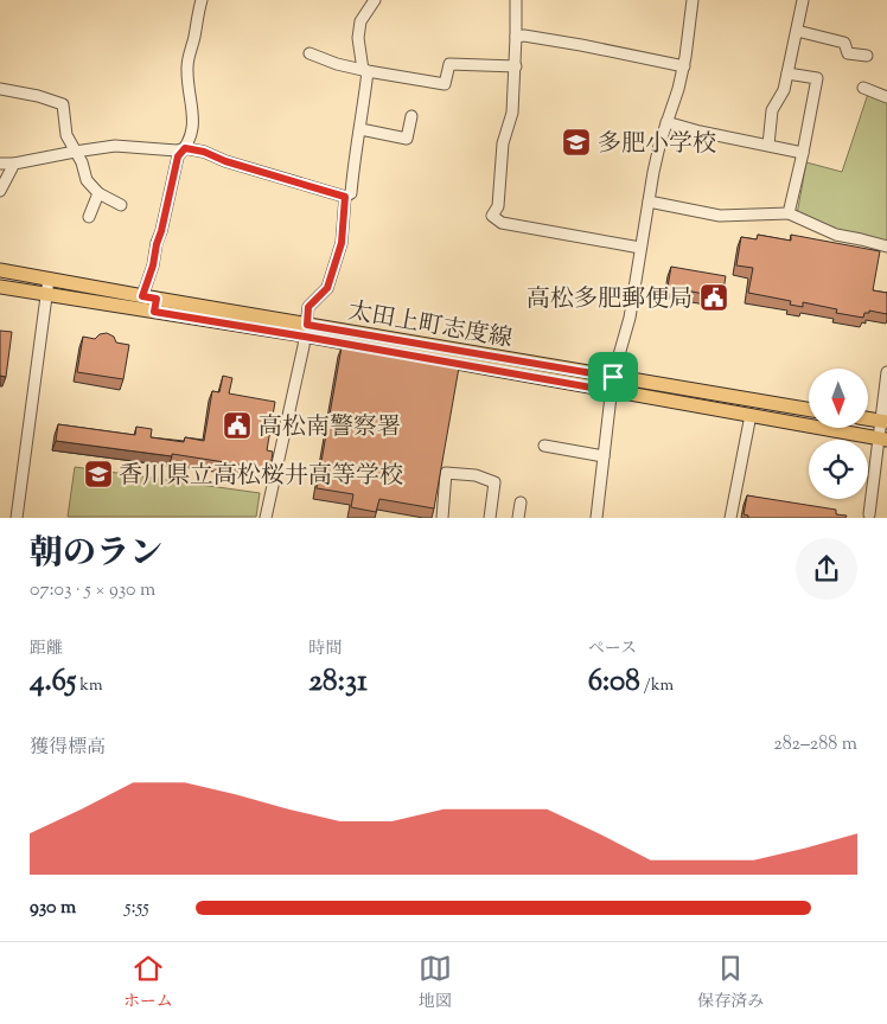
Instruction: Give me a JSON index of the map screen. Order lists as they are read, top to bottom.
{
  "streets": {
    "main road": ["太田上町志度線"]
  },
  "places": {
    "school or university": ["多肥小学校", "香川県立高松桜井高等学校"],
    "public building": ["高松多肥郵便局", "高松南警察署"]
  },
  "north": "bottom",
  "page": {
    "heading": ["朝のラン", "07:03 · 5 × 930 m"],
    "stats": [
      ["距離", "4.65 km"],
      ["時間", "28:31"],
      ["ペース", "6:08 /km"]
    ],
    "chart": ["獲得標高", "282–288 m"],
    "list": [
      {
        "name": "930 m",
        "note": "5:55"
      }
    ],
    "tabs": ["ホーム", "地図", "保存済み"]
  }
}
